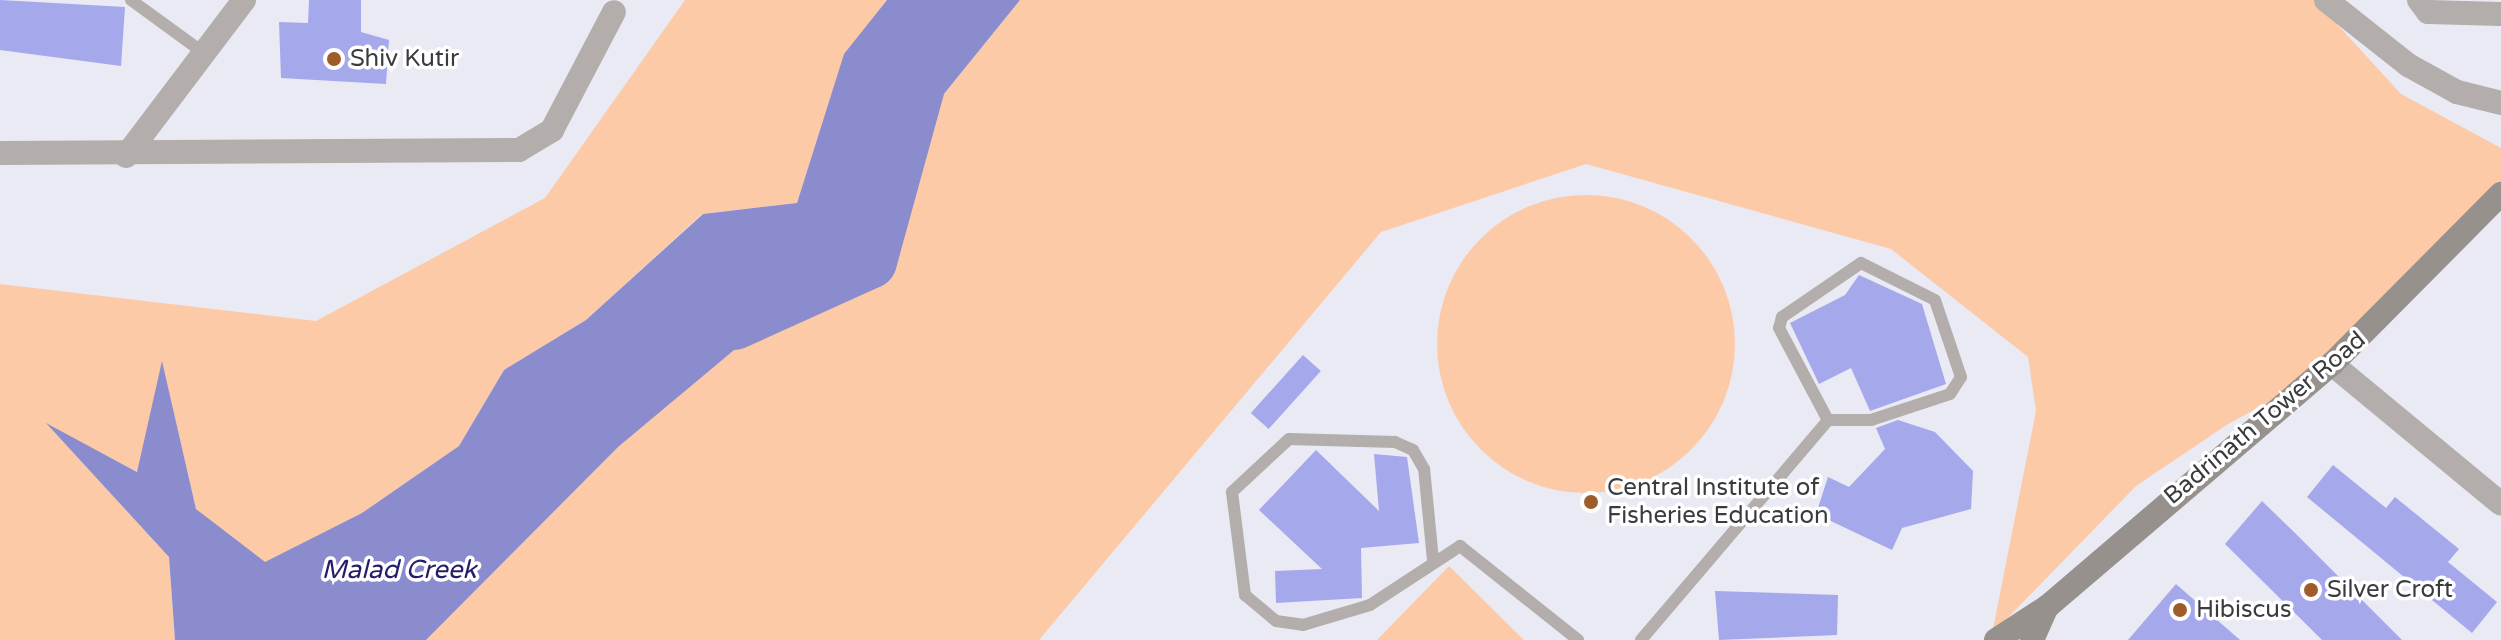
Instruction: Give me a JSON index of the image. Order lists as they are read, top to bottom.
{
  "streets": {
    "street": ["Badrinath Tower Road"]
  },
  "water": ["Malad Creek"],
  "places": [
    "Shiv Kutir",
    "Central Institute of Fisheries Education",
    "Silver Croft",
    "Hibiscus"
  ]
}
